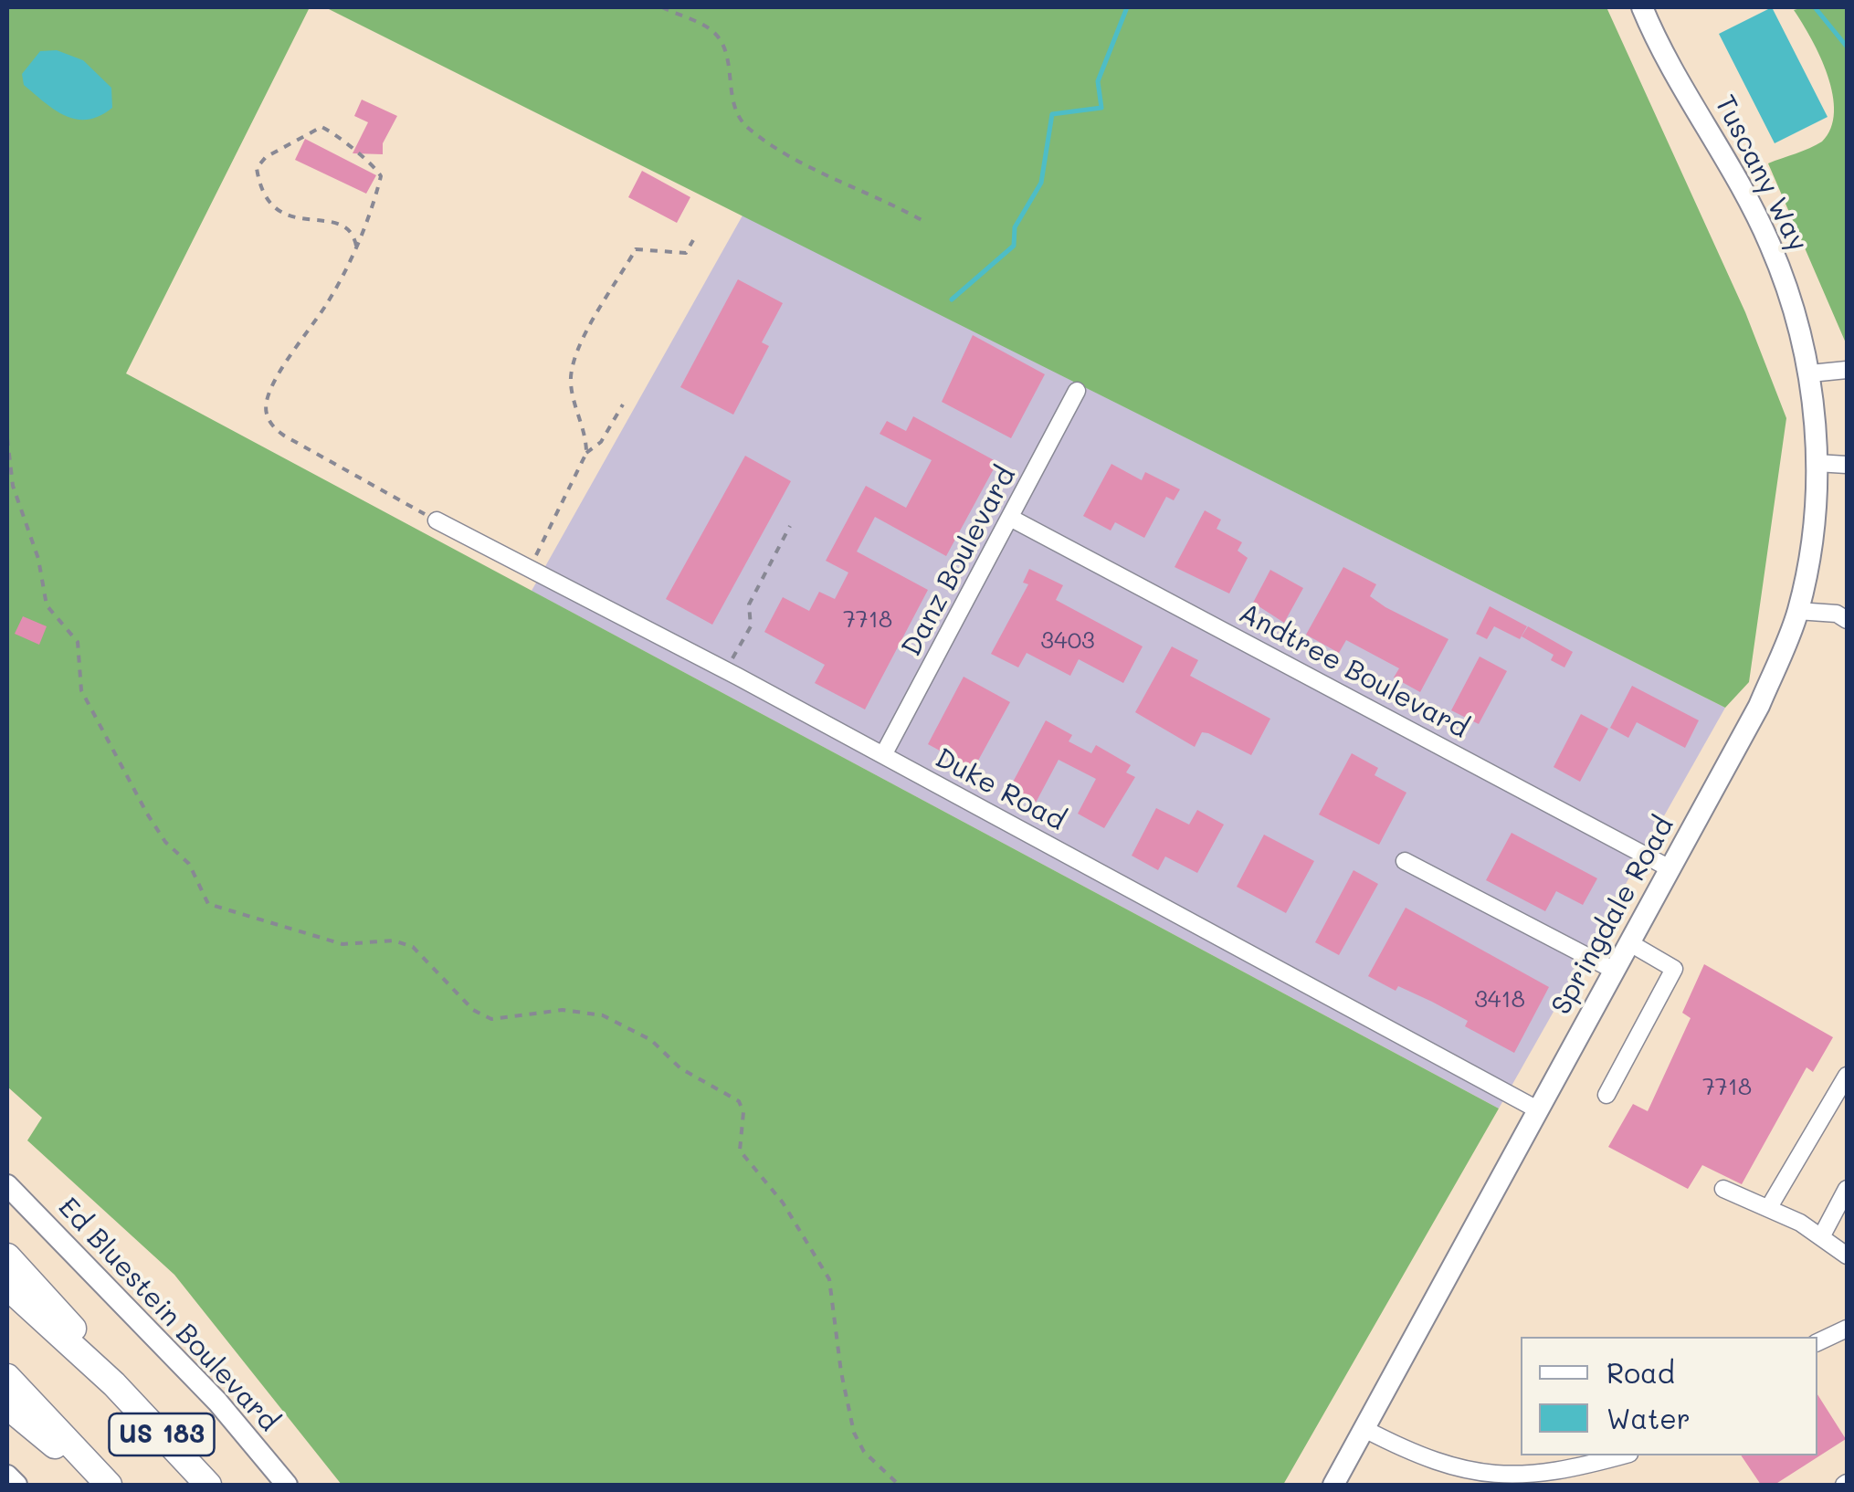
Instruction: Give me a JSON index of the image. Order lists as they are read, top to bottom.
{
  "streets": {
    "highway": ["US 183"],
    "main road": ["Tuscany Way", "Springdale Road", "Ed Bluestein Boulevard"],
    "street": ["Danz Boulevard", "Andtree Boulevard", "Duke Road"]
  },
  "crossings": [
    ["Tuscany Way", "Springdale Road"],
    ["Danz Boulevard", "Andtree Boulevard"],
    ["Danz Boulevard", "Duke Road"],
    ["Andtree Boulevard", "Springdale Road"],
    ["Duke Road", "Springdale Road"]
  ],
  "house_numbers": [
    "7718",
    "3403",
    "3418",
    "7718"
  ],
  "legend": ["Road", "Water"]
}
